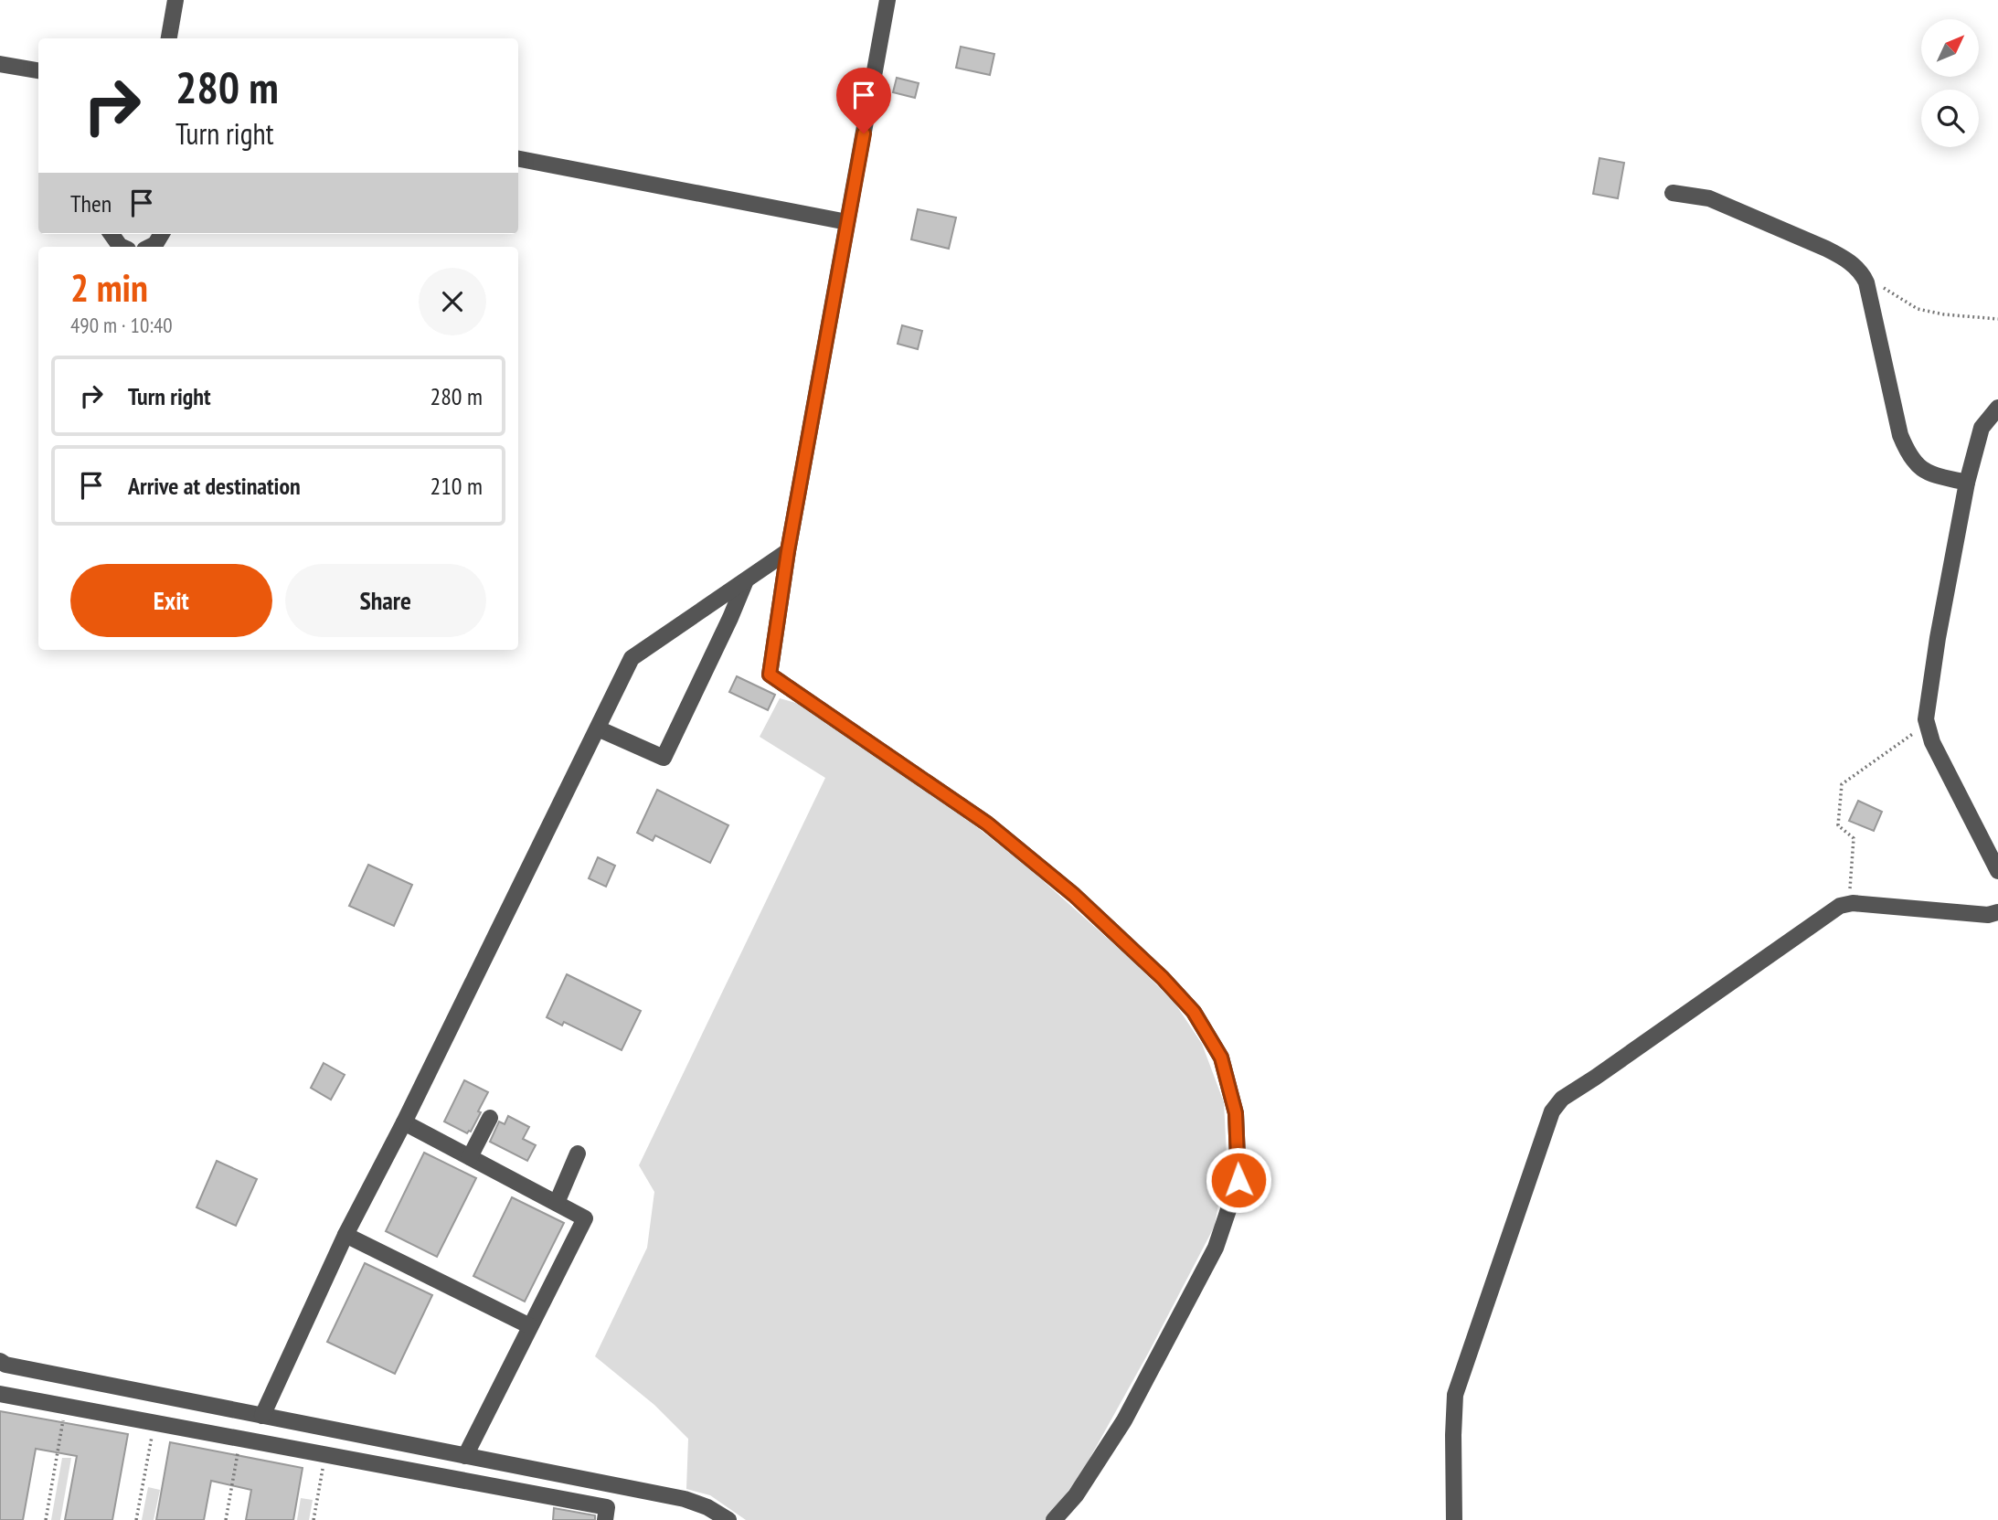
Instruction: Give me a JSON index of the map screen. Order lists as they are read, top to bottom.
{
  "north": "top right",
  "page": {
    "turn": ["280 m", "Turn right"],
    "then": "Then",
    "heading": ["2 min", "490 m · 10:40"],
    "list": [
      {
        "name": "Turn right",
        "value": "280 m"
      },
      {
        "name": "Arrive at destination",
        "value": "210 m"
      }
    ],
    "buttons": ["Exit", "Share"]
  }
}
